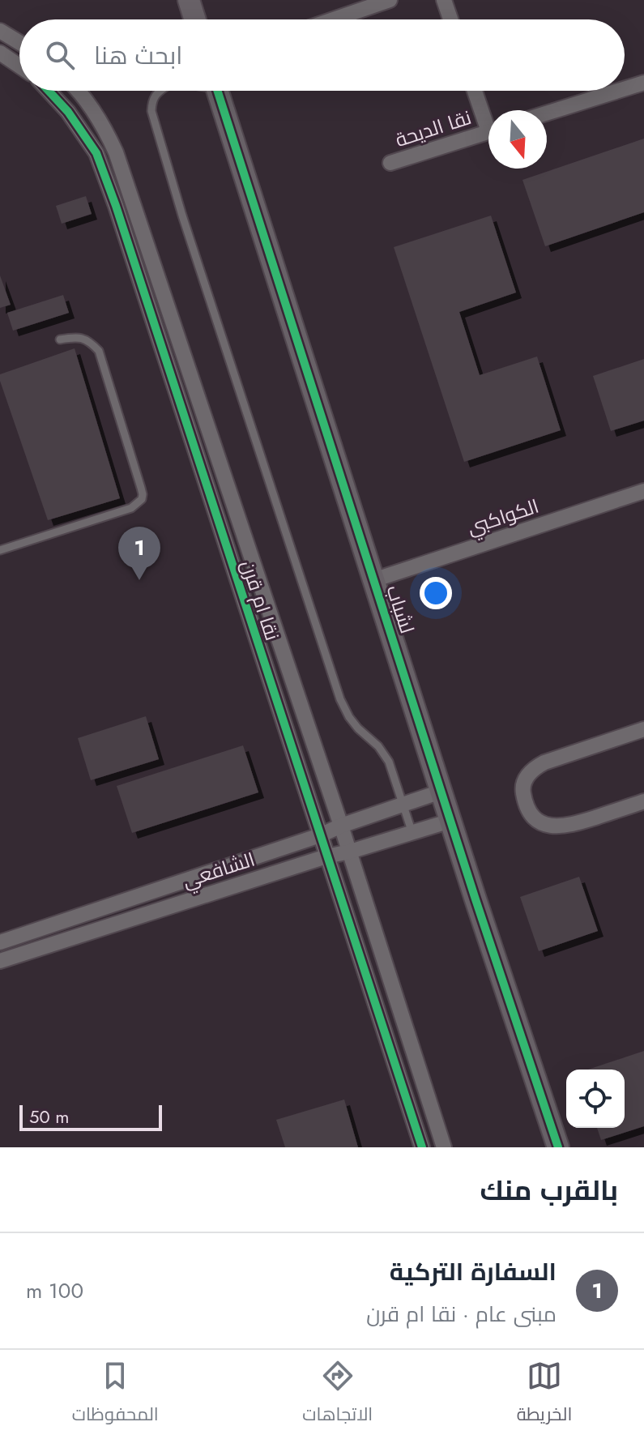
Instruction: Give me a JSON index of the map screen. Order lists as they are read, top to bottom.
{
  "streets": {
    "street": [
      "نقا الديحة",
      "الكواكبي",
      "نقا ام قرن",
      "لشباب",
      "الشافعي"
    ]
  },
  "crossings": [
    ["الكواكبي", "لشباب"],
    ["نقا ام قرن", "الشافعي"],
    ["لشباب", "الشافعي"]
  ],
  "scale_bar": "50 m",
  "north": "bottom",
  "page": {
    "search": "ابحث هنا",
    "pins": "1",
    "scale": "50 m",
    "heading": "بالقرب منك",
    "list": [
      {
        "mark": "1",
        "name": "السفارة التركية",
        "note": "مبنى عام · نقا ام قرن",
        "value": "100 m"
      }
    ],
    "nav": ["الخريطة", "الاتجاهات", "المحفوظات"]
  }
}
